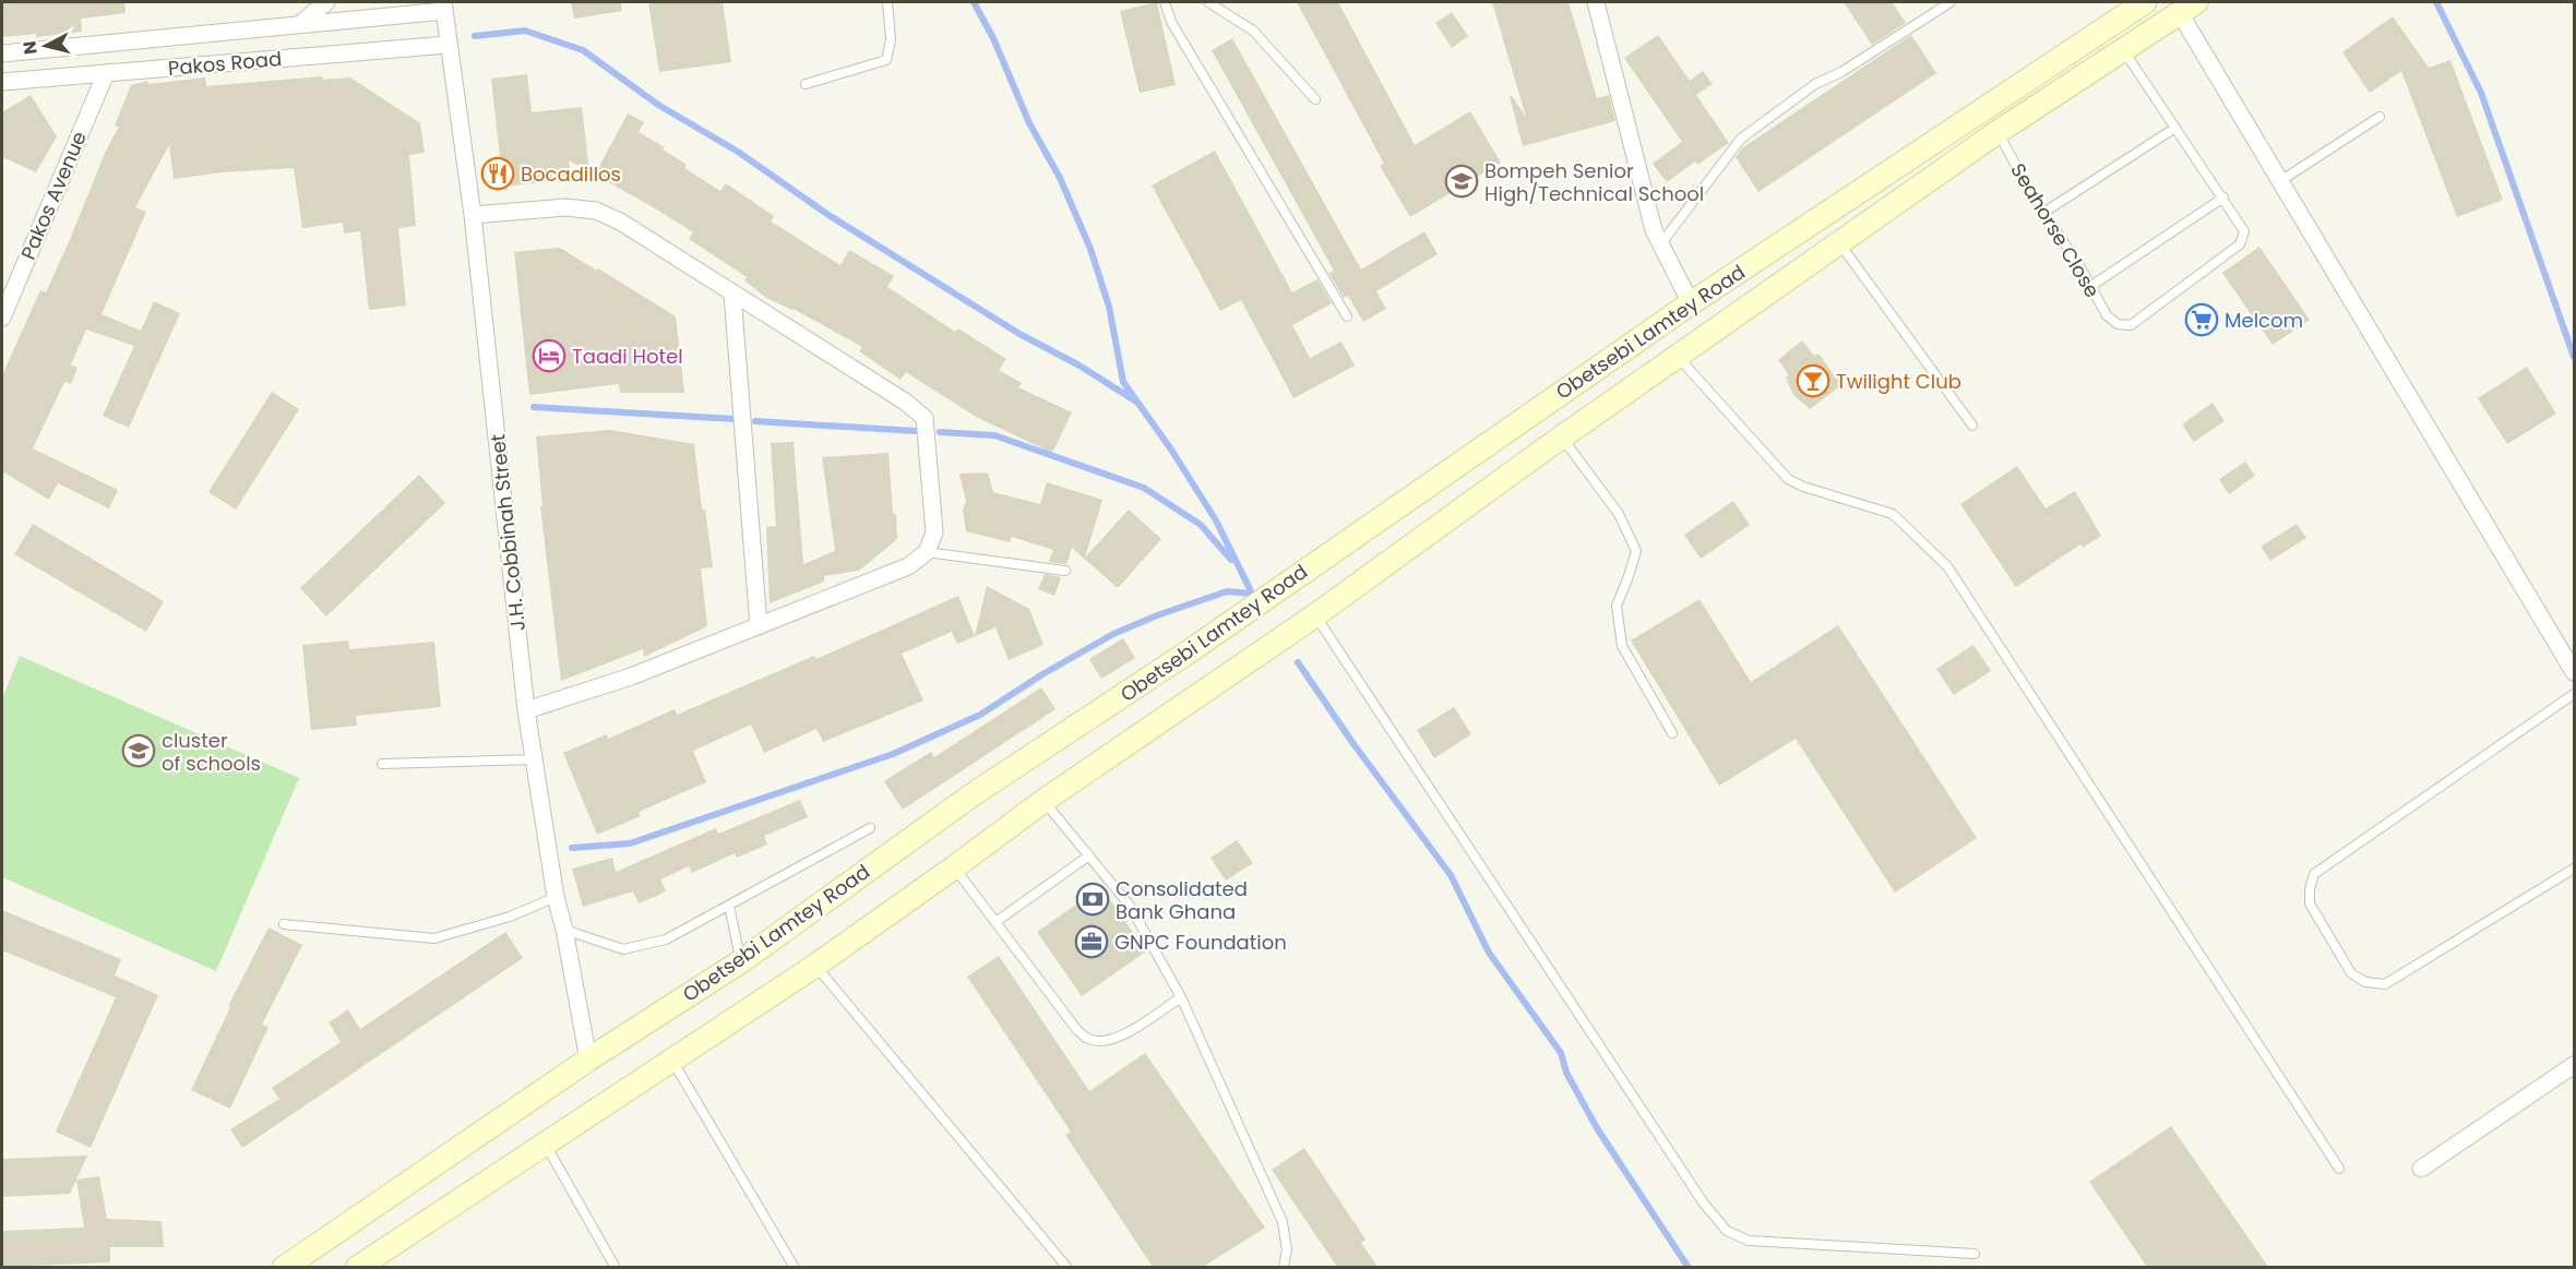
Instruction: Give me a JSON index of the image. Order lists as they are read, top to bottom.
{
  "streets": {
    "main road": ["Obetsebi Lamtey Road"],
    "street": ["Pakos Road", "Pakos Avenue", "J.H. Cobbinah Street"],
    "lane": ["Seahorse Close"]
  },
  "crossings": [
    ["Pakos Road", "Pakos Avenue"],
    ["Pakos Road", "J.H. Cobbinah Street"],
    ["Seahorse Close", "Obetsebi Lamtey Road"],
    ["Obetsebi Lamtey Road", "J.H. Cobbinah Street"]
  ],
  "places": {
    "restaurant": ["Bocadillos"],
    "school or university": ["Bompeh Senior High/Technical School", "cluster of schools"],
    "supermarket": ["Melcom"],
    "hotel": ["Taadi Hotel"],
    "bar": ["Twilight Club"],
    "bank": ["Consolidated Bank Ghana"],
    "office": ["GNPC Foundation"]
  },
  "north": "left"
}
